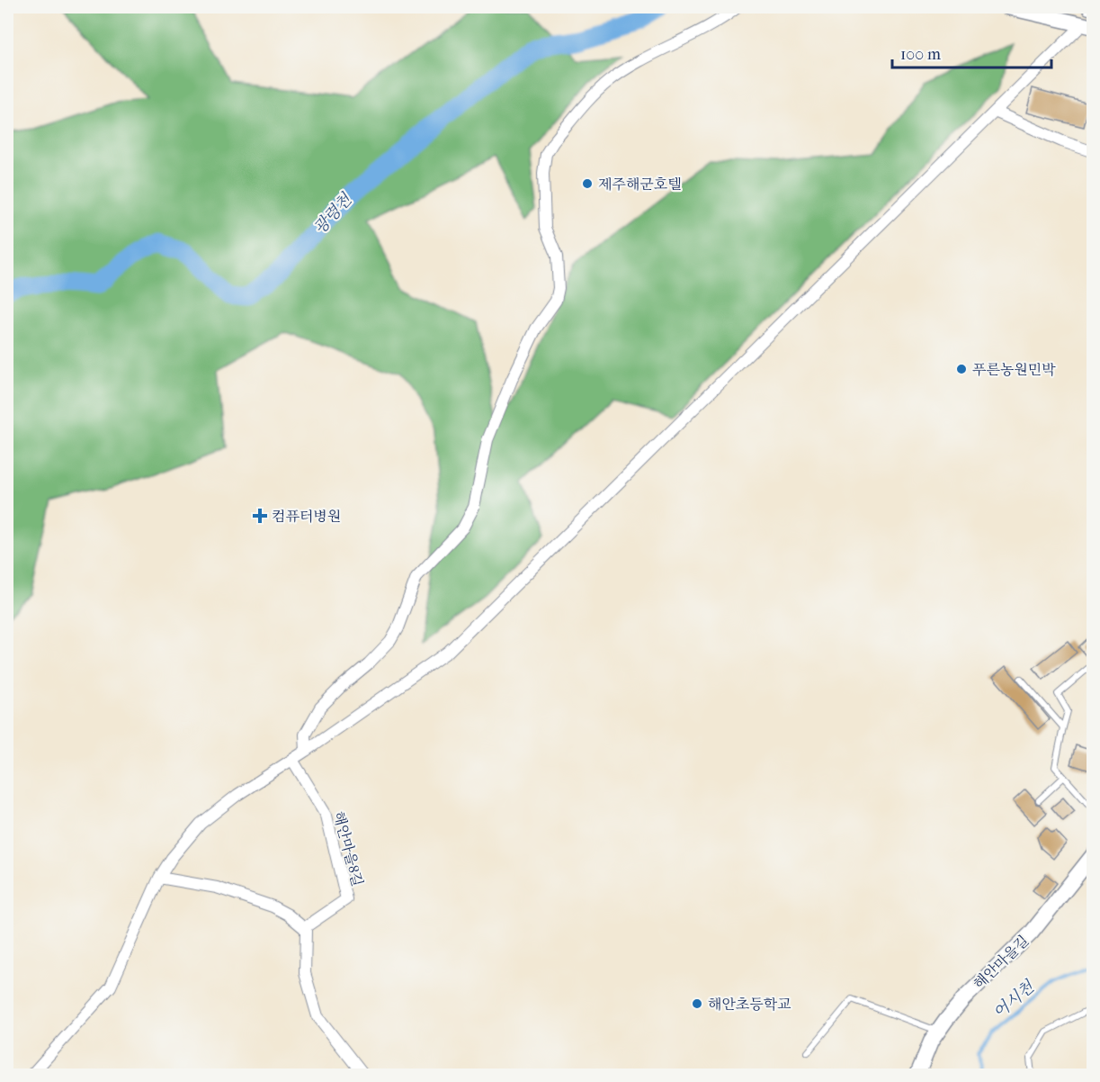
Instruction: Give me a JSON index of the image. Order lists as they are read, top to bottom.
{
  "streets": {
    "street": ["해안마을8길", "해안마을길"]
  },
  "water": ["광령천", "어시천"],
  "places": {
    "other": ["제주해군호텔", "푸른농원민박", "해안초등학교"],
    "health": ["컴퓨터병원"]
  },
  "scale_bar": "100 m"
}
